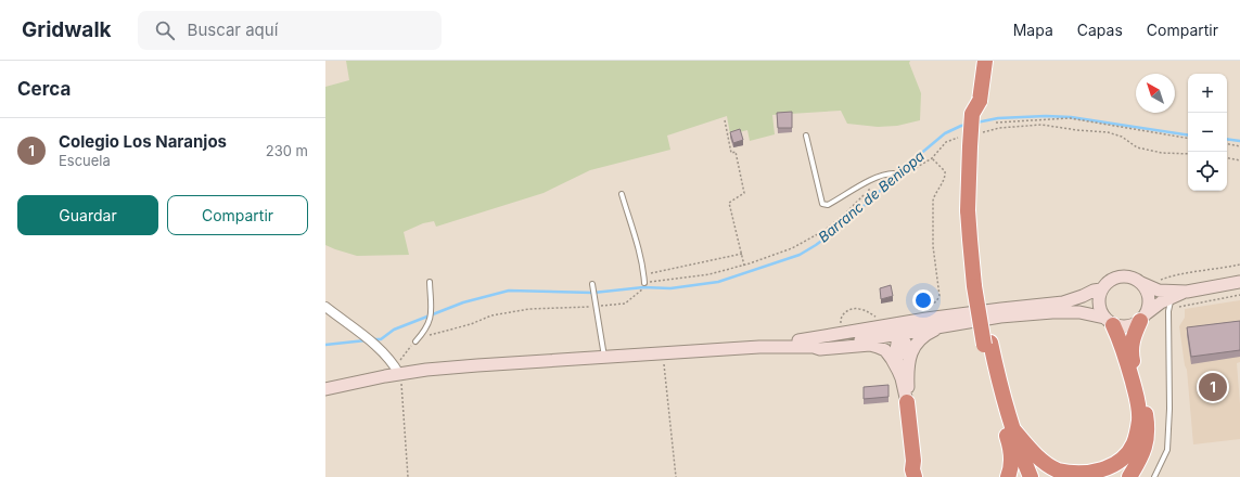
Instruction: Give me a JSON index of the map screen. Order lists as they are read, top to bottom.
{
  "water": ["Barranc de Beniopa"],
  "north": "top left",
  "page": {
    "header": "Gridwalk",
    "search": "Buscar aquí",
    "nav": ["Mapa", "Capas", "Compartir"],
    "heading": "Cerca",
    "map_buttons": ["+", "−"],
    "list": [
      {
        "mark": "1",
        "name": "Colegio Los Naranjos",
        "note": "Escuela",
        "value": "230 m"
      }
    ],
    "buttons": ["Guardar", "Compartir"],
    "pins": "1"
  }
}
